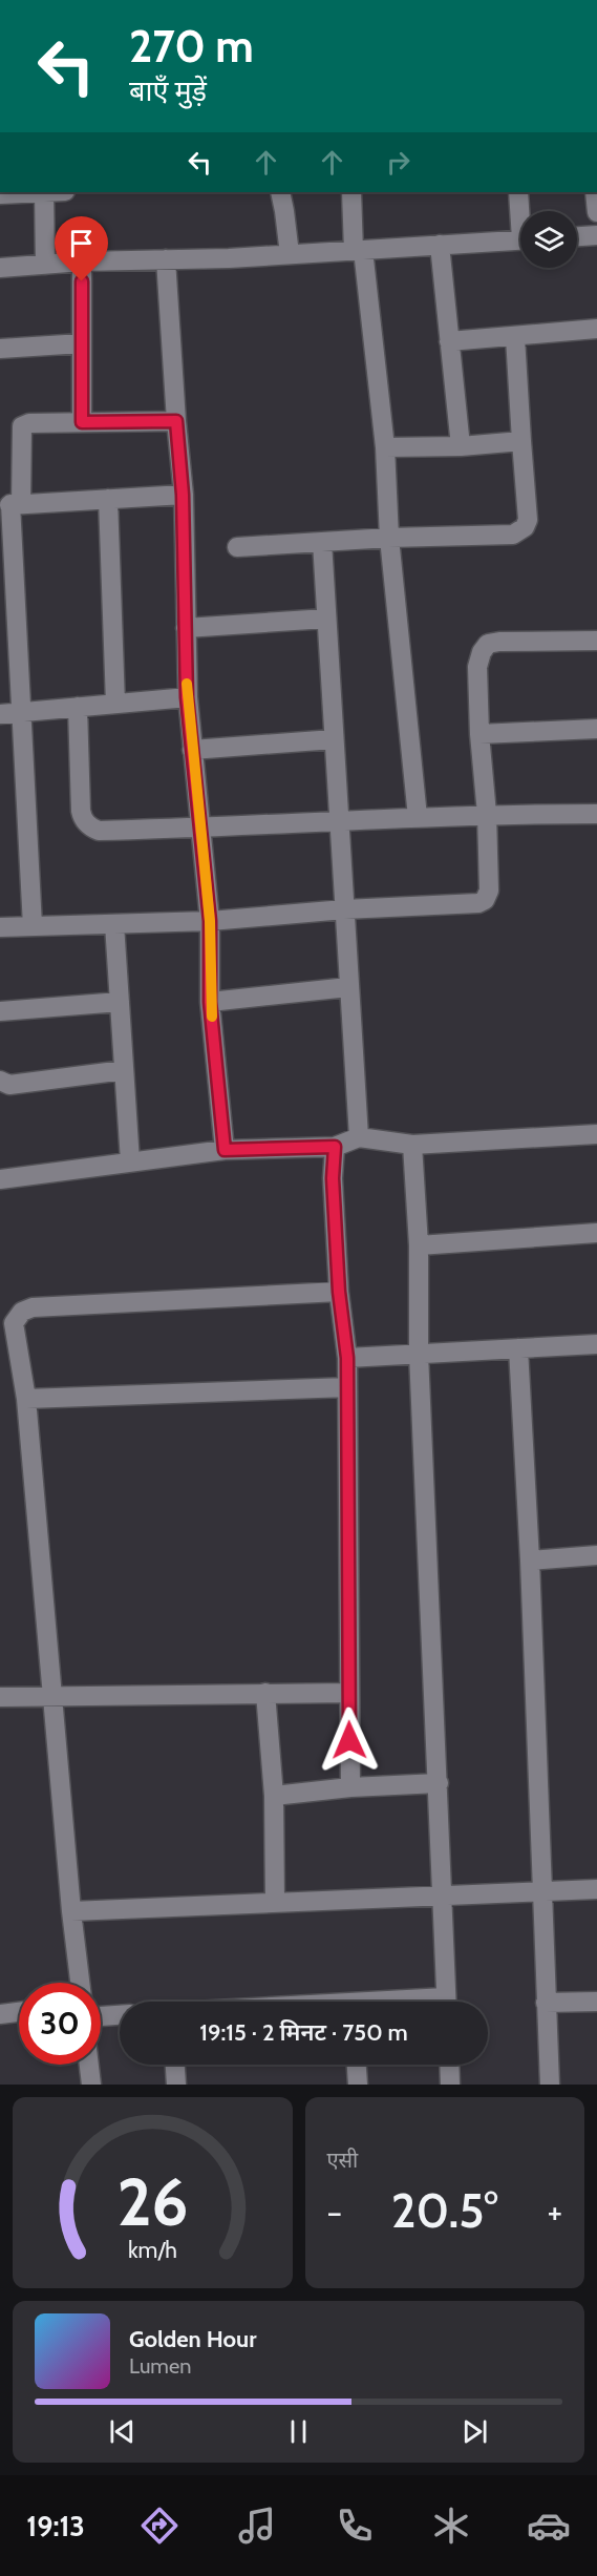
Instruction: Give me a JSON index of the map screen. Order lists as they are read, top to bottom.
{
  "page": {
    "turn": ["270 m", "बाएँ मुड़ें"],
    "limit": "30",
    "trip": "19:15 · 2 मिनट · 750 m",
    "tile": "एसी",
    "heat": ["−", "20.5°", "+"],
    "song": ["Golden Hour", "Lumen"],
    "tabs": "19:13",
    "gauge": ["26", "km/h"]
  }
}
